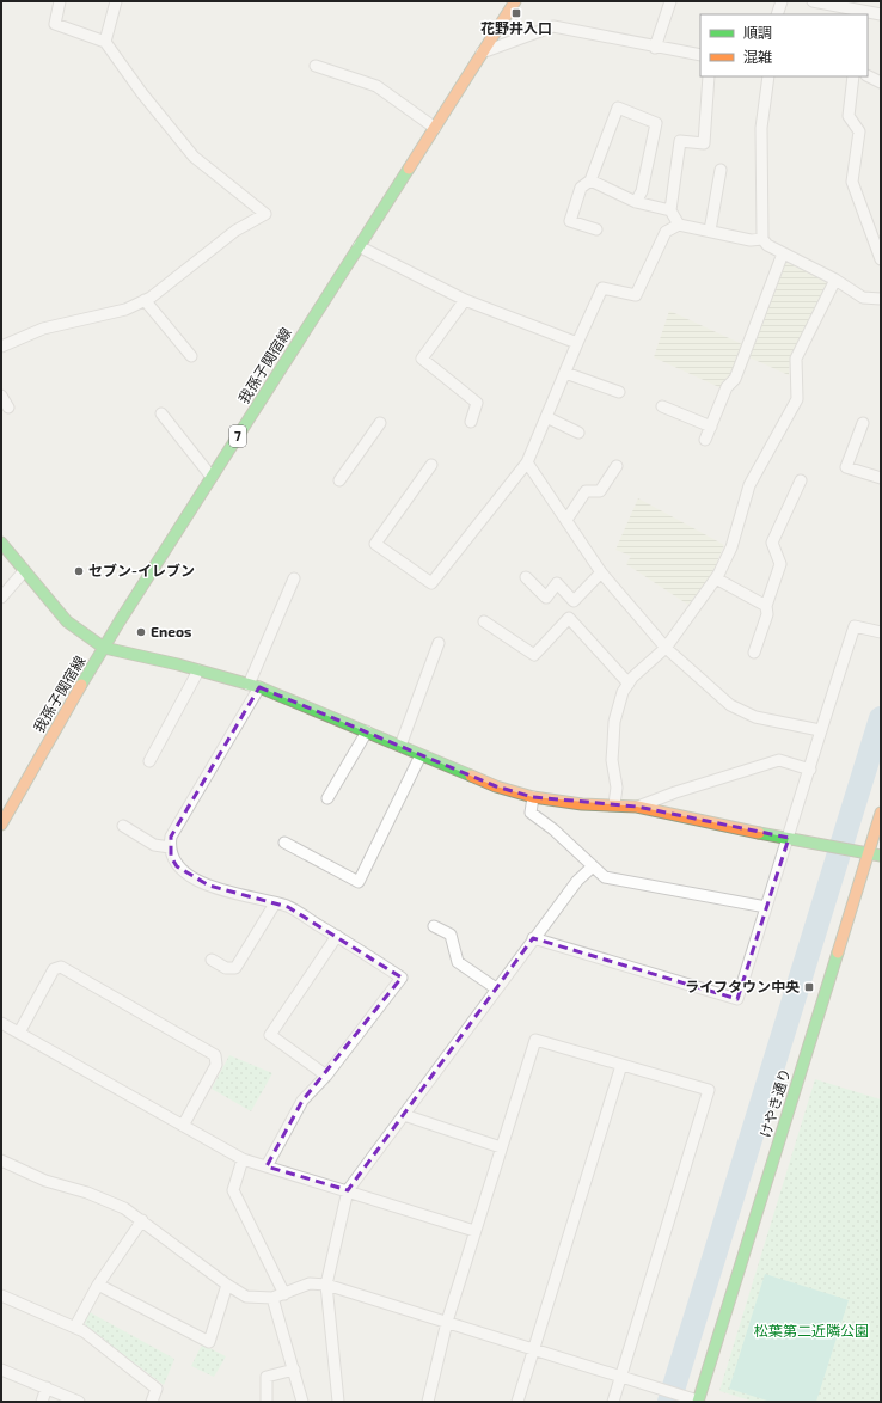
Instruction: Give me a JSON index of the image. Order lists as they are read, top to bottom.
{
  "streets": {
    "street": ["我孫子関宿線", "7", "けやき通り"]
  },
  "parks": ["松葉第二近隣公園"],
  "places": {
    "transit": ["花野井入口", "ライフタウン中央"],
    "other": ["セブン-イレブン", "Eneos"]
  },
  "legend": ["順調", "混雑"]
}
